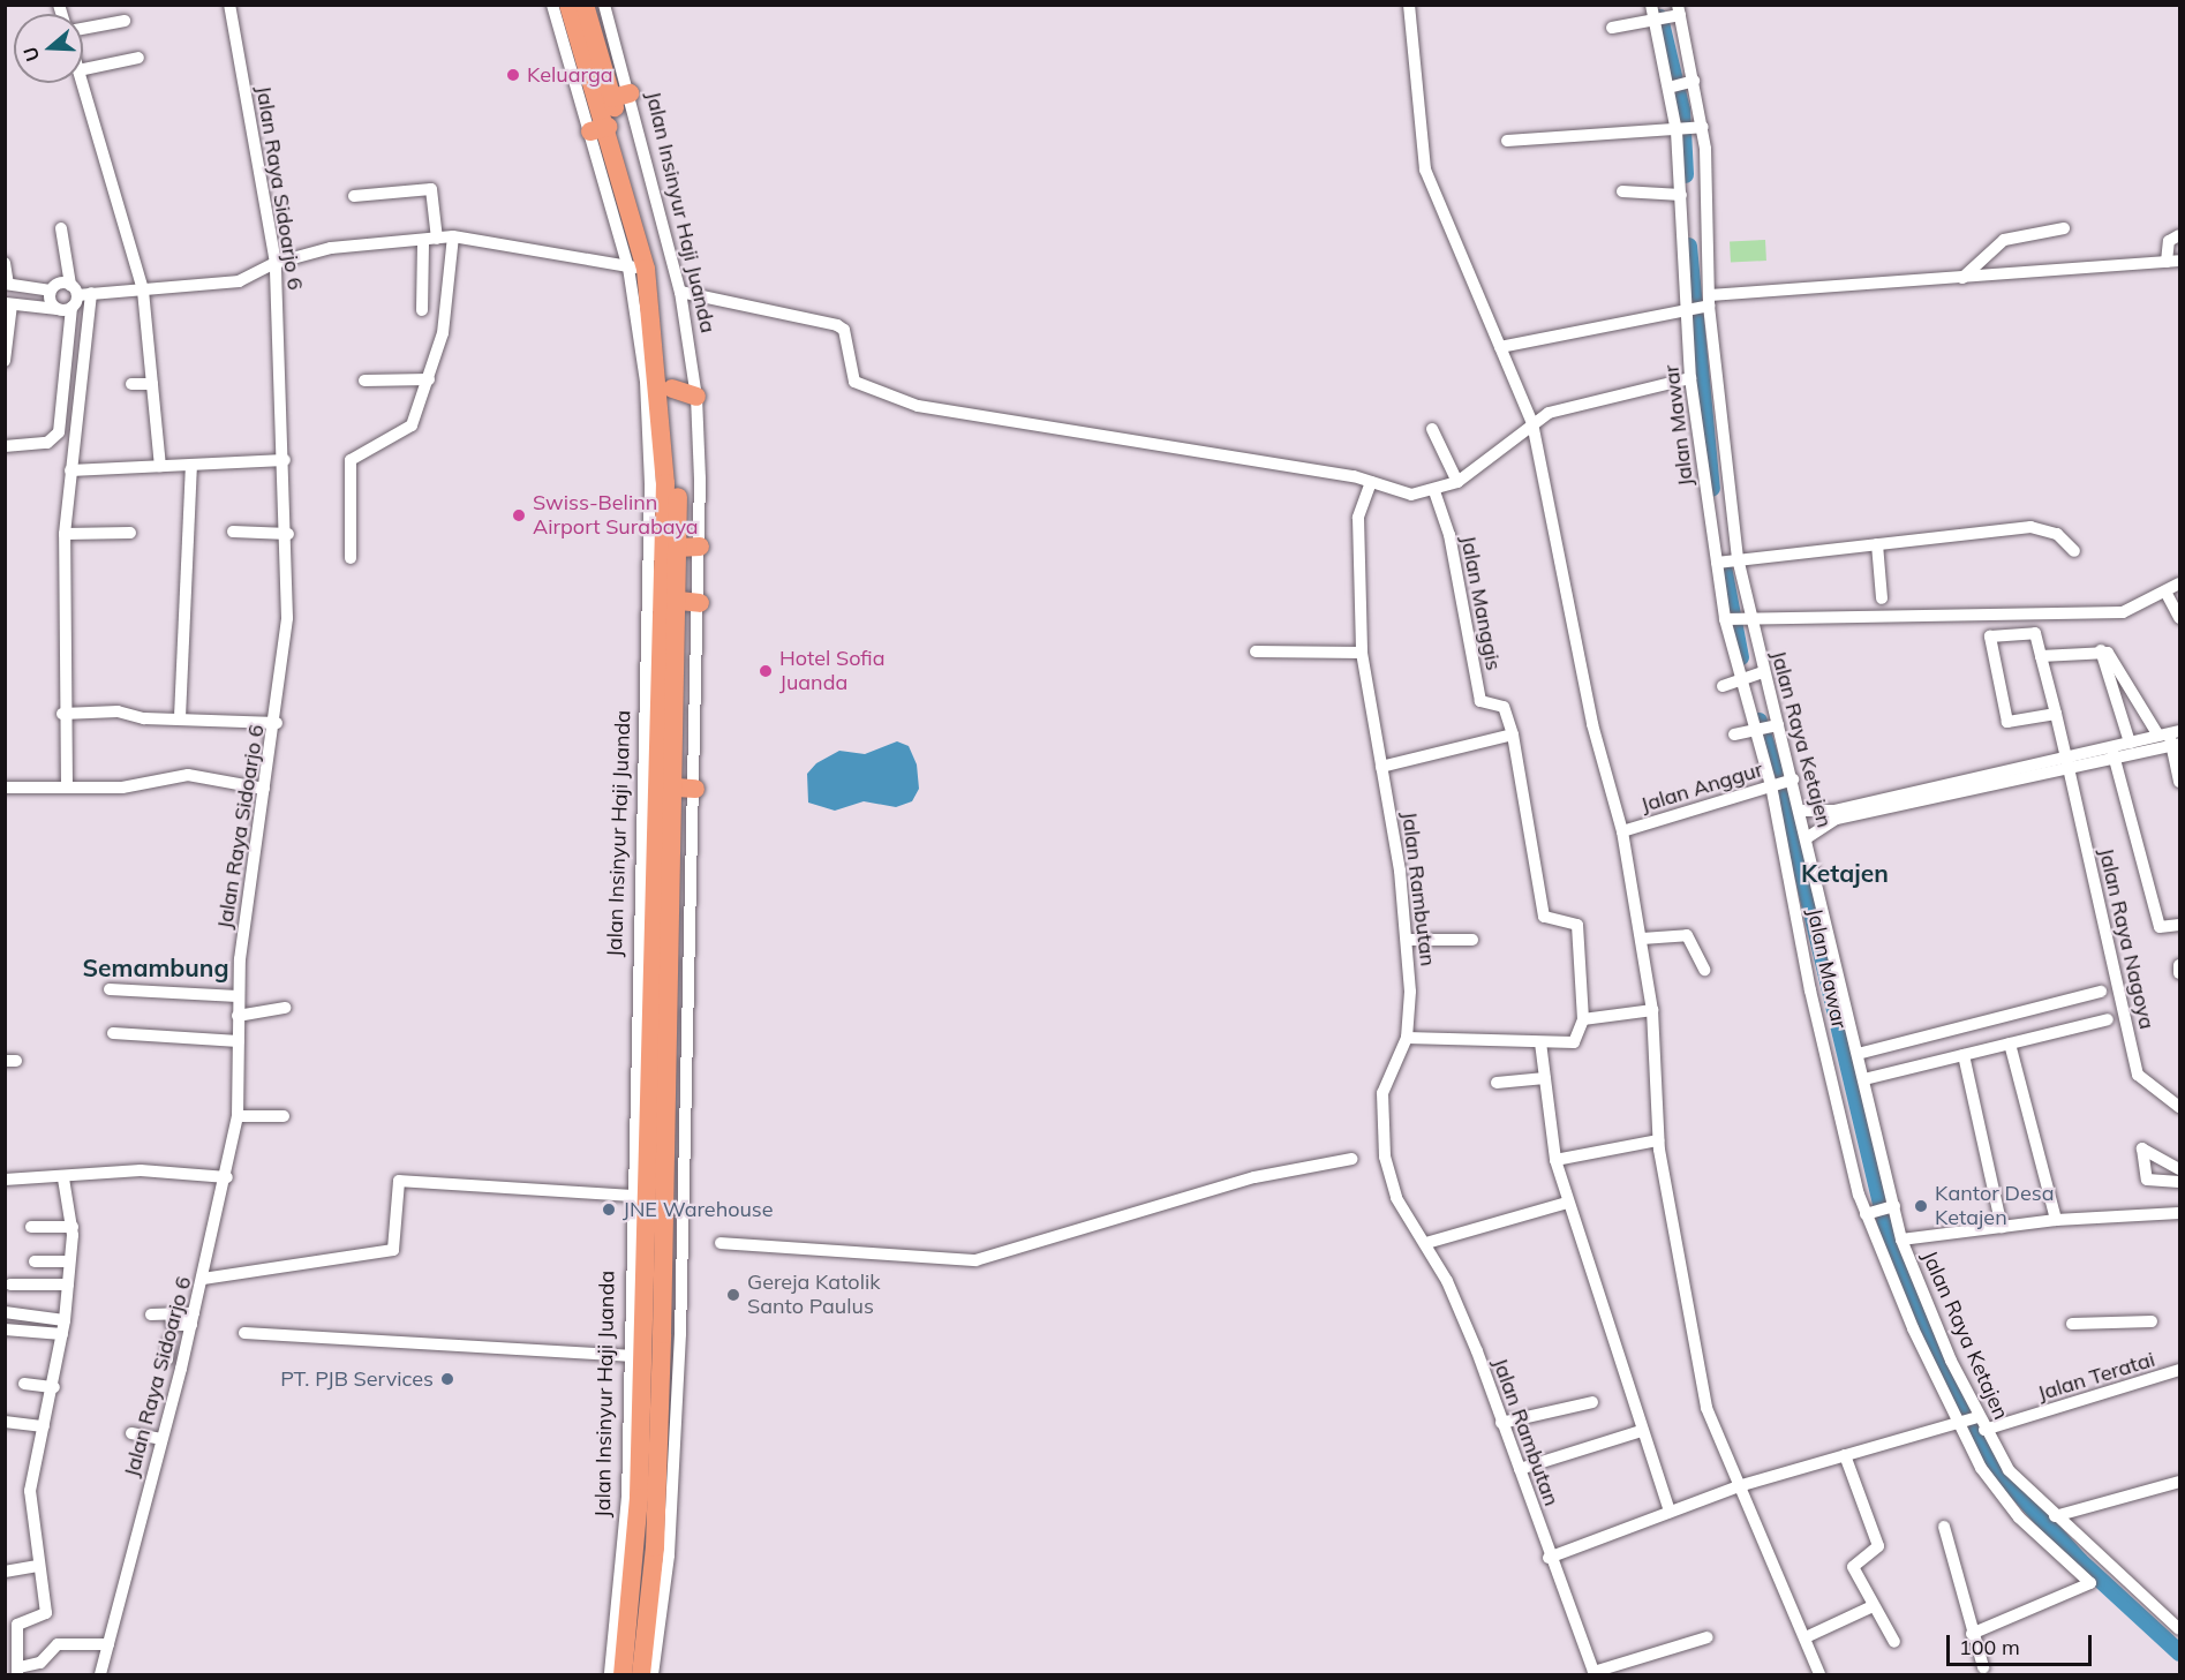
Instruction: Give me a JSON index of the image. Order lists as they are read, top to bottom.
{
  "streets": {
    "highway": ["Jalan Insinyur Haji Juanda"],
    "street": [
      "Jalan Raya Sidoarjo 6",
      "Jalan Mawar",
      "Jalan Manggis",
      "Jalan Raya Ketajen",
      "Jalan Anggur",
      "Jalan Rambutan",
      "Jalan Raya Nagoya",
      "Jalan Teratai"
    ]
  },
  "crossings": [
    ["Jalan Mawar", "Jalan Raya Ketajen"],
    ["Jalan Mawar", "Jalan Anggur"],
    ["Jalan Raya Ketajen", "Jalan Anggur"],
    ["Jalan Raya Ketajen", "Jalan Teratai"]
  ],
  "districts": ["Ketajen", "Semambung"],
  "places": [
    "Keluarga",
    "Swiss-Belinn Airport Surabaya",
    "Hotel Sofia Juanda",
    "Kantor Desa Ketajen",
    "JNE Warehouse",
    "Gereja Katolik Santo Paulus",
    "PT. PJB Services"
  ],
  "scale_bar": "100 m",
  "north": "left"
}
